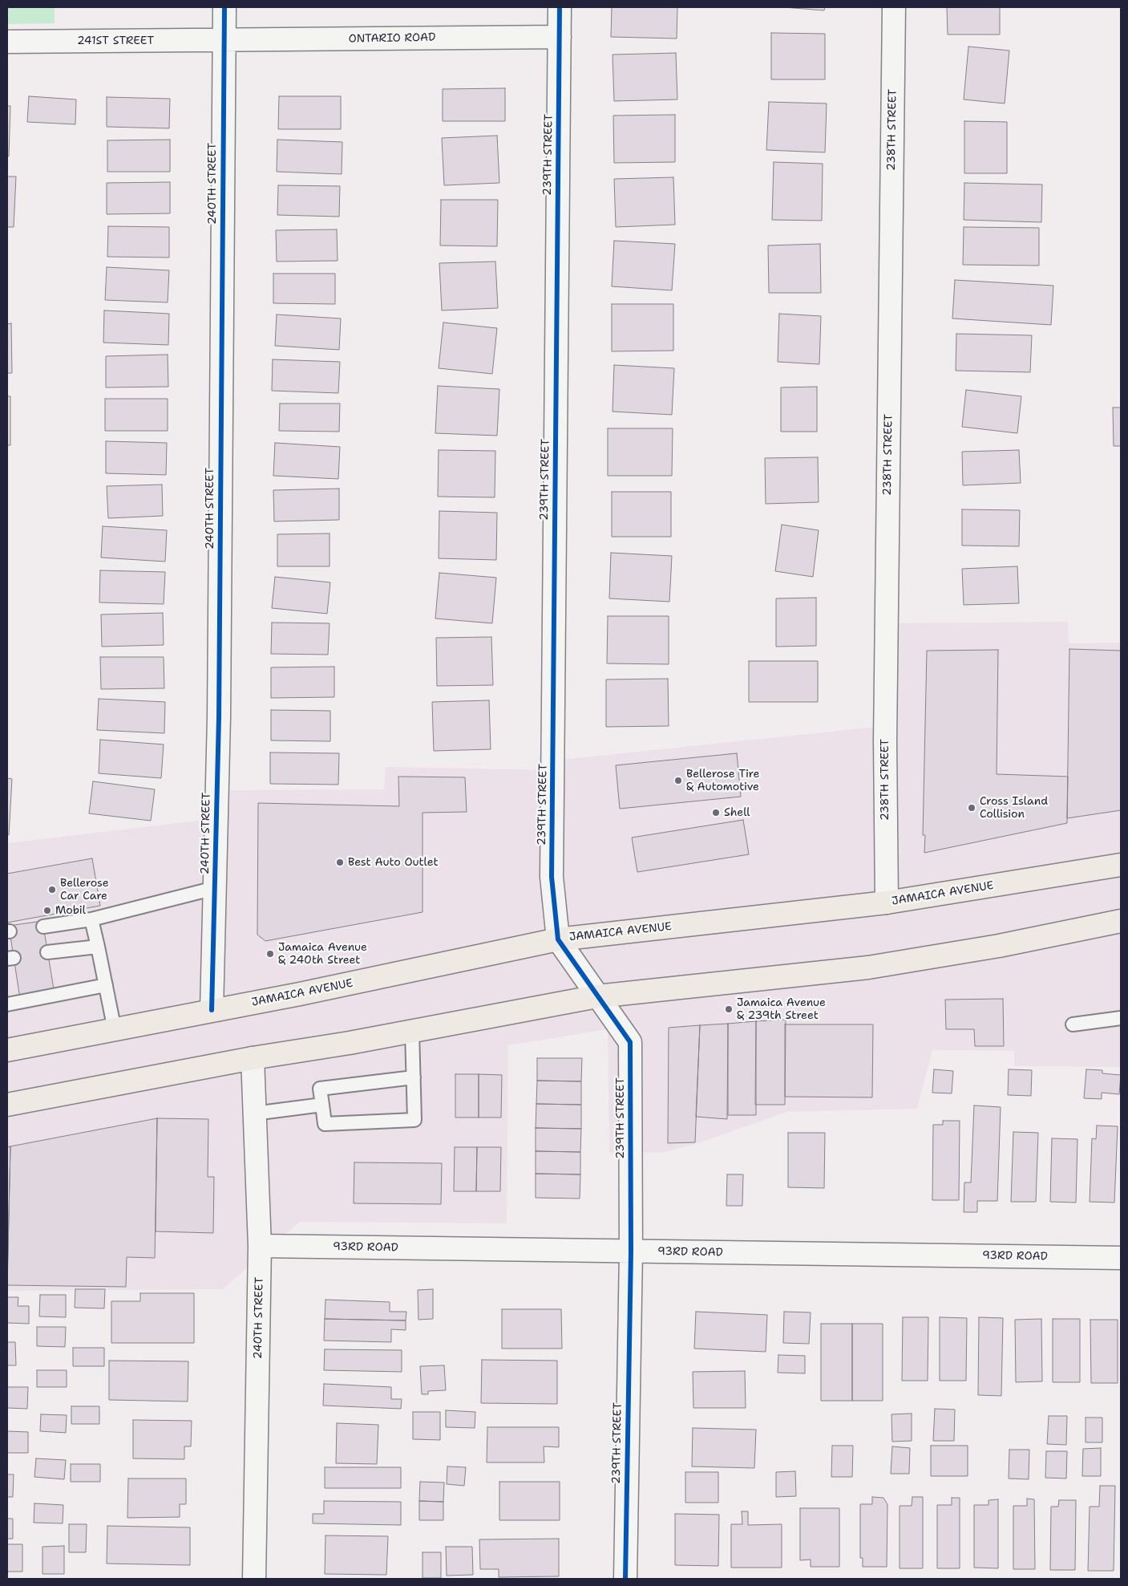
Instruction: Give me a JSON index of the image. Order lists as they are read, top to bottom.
{
  "streets": {
    "main road": ["JAMAICA AVENUE"],
    "street": [
      "ONTARIO ROAD",
      "241ST STREET",
      "238TH STREET",
      "239TH STREET",
      "240TH STREET",
      "93RD ROAD"
    ]
  },
  "crossings": [
    ["ONTARIO ROAD", "241ST STREET"],
    ["ONTARIO ROAD", "239TH STREET"],
    ["ONTARIO ROAD", "240TH STREET"],
    ["241ST STREET", "240TH STREET"],
    ["238TH STREET", "JAMAICA AVENUE"],
    ["239TH STREET", "JAMAICA AVENUE"],
    ["239TH STREET", "93RD ROAD"],
    ["240TH STREET", "JAMAICA AVENUE"],
    ["240TH STREET", "93RD ROAD"]
  ],
  "places": [
    "Bellerose Tire & Automotive",
    "Cross Island Collision",
    "Shell",
    "Best Auto Outlet",
    "Bellerose Car Care",
    "Mobil",
    "Jamaica Avenue & 240th Street",
    "Jamaica Avenue & 239th Street"
  ]
}
